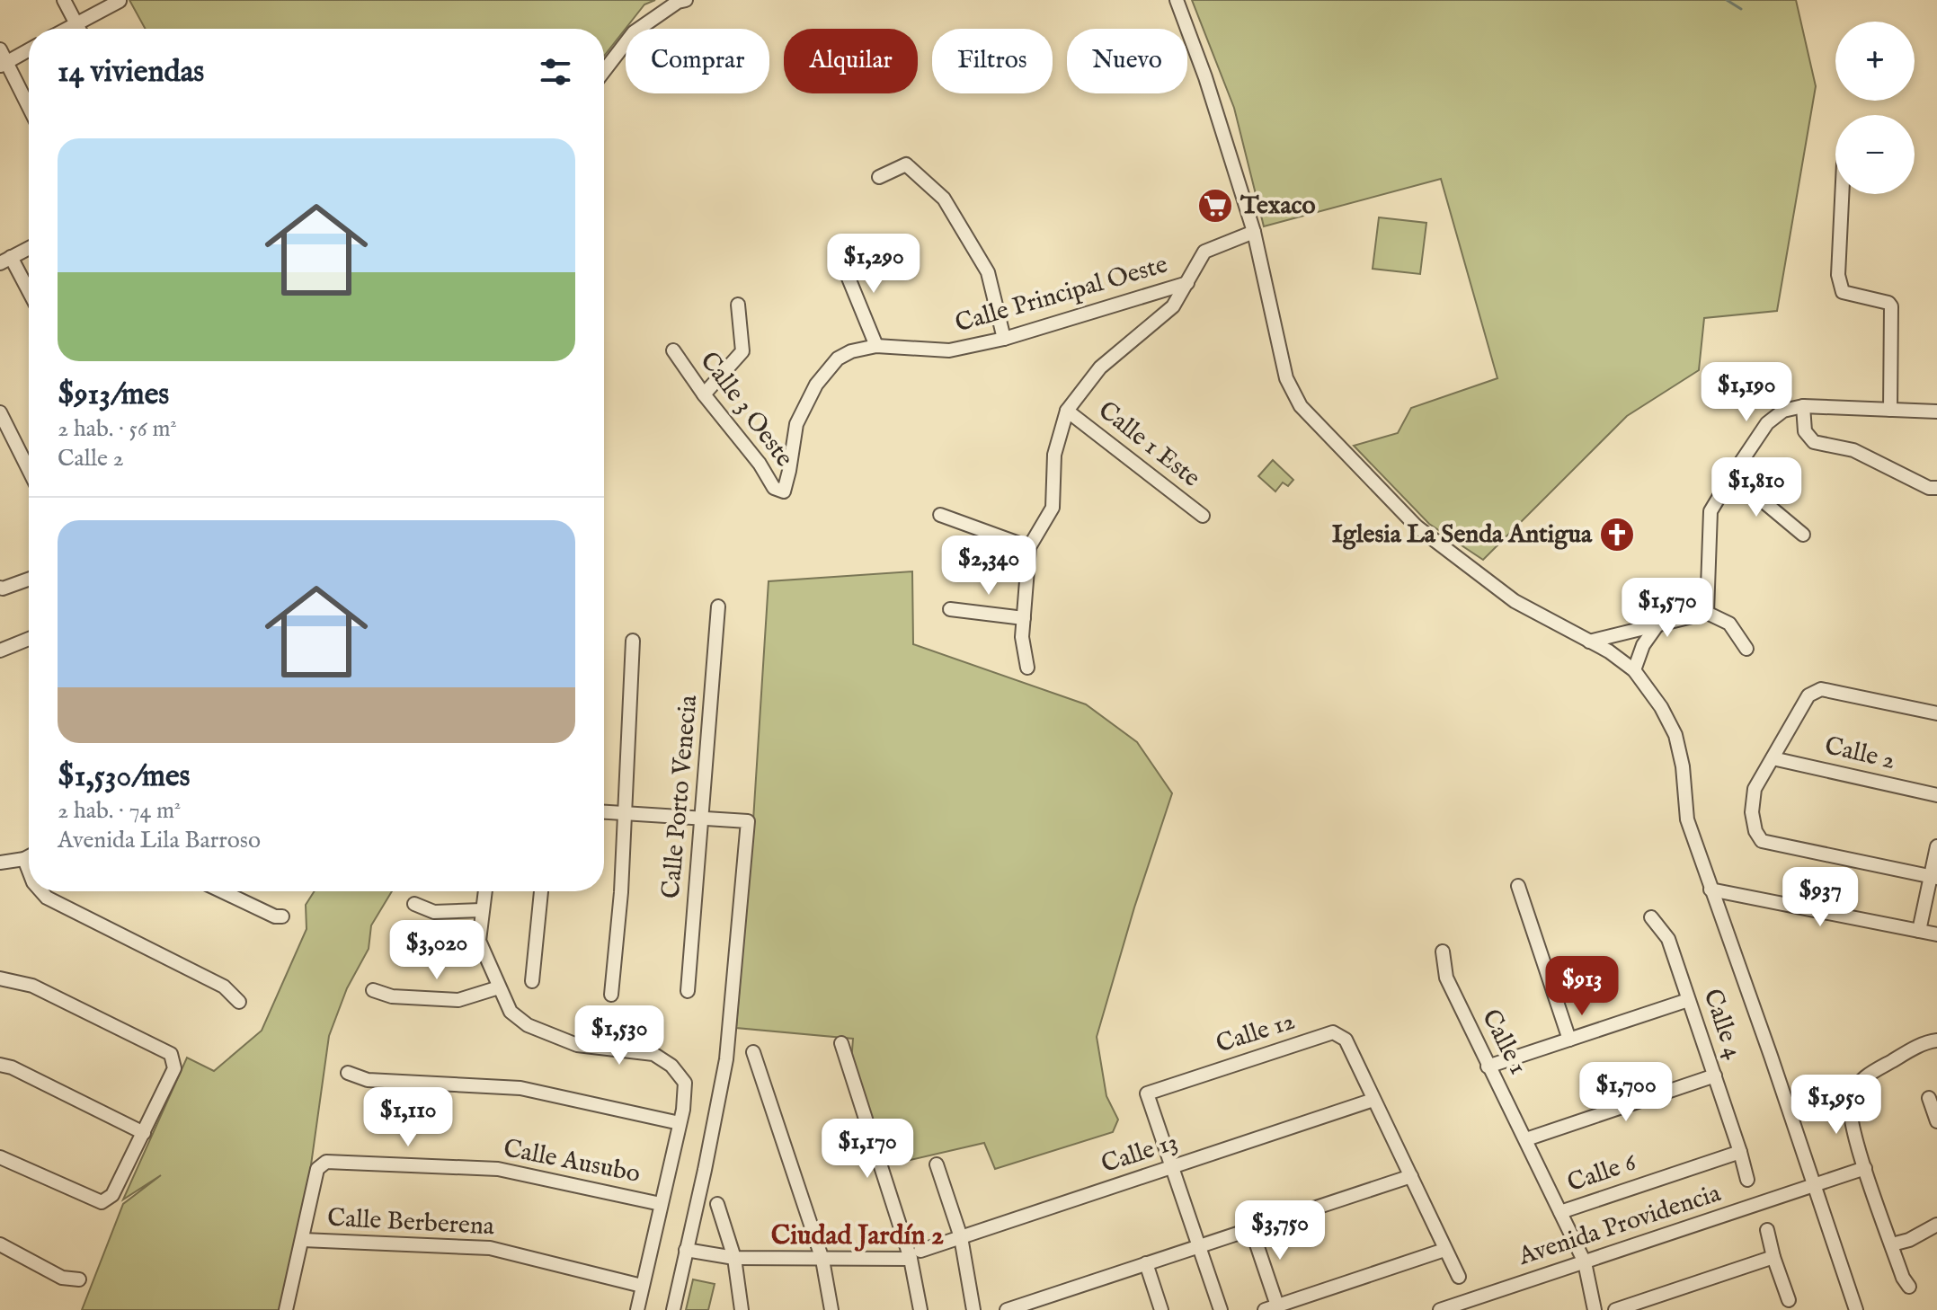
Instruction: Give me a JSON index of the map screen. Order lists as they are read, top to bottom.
{
  "streets": {
    "street": [
      "Calle Principal Oeste",
      "Calle 3 Oeste",
      "Calle 1 Este",
      "Calle 2",
      "Calle Porto Venecia",
      "Calle 4",
      "Calle 12",
      "Calle 1",
      "Calle 13",
      "Calle Ausubo",
      "Calle 6",
      "Calle Berberena",
      "Avenida Providencia"
    ]
  },
  "crossings": [
    ["Calle Principal Oeste", "Calle 3 Oeste"],
    ["Calle 4", "Calle 6"],
    ["Calle 12", "Calle 13"],
    ["Calle 1", "Calle 6"],
    ["Calle 1", "Avenida Providencia"],
    ["Calle Ausubo", "Calle Berberena"]
  ],
  "districts": ["Ciudad Jardín 2"],
  "places": {
    "supermarket": ["Texaco"],
    "church": ["Iglesia La Senda Antigua"]
  },
  "page": {
    "map_buttons": ["+", "−"],
    "chip": [
      "Comprar",
      "Alquilar",
      "Filtros",
      "Nuevo"
    ],
    "heading": "14 viviendas",
    "list": [
      {
        "name": "$913/mes",
        "note": "2 hab. · 56 m² · Calle 2"
      },
      {
        "name": "$1,530/mes",
        "note": "2 hab. · 74 m² · Avenida Lila Barroso"
      }
    ],
    "price": [
      "$1,290",
      "$1,190",
      "$1,810",
      "$2,340",
      "$1,570",
      "$937",
      "$3,020",
      "$913",
      "$1,530",
      "$1,700",
      "$1,950",
      "$1,110",
      "$1,170",
      "$3,750"
    ]
  }
}
